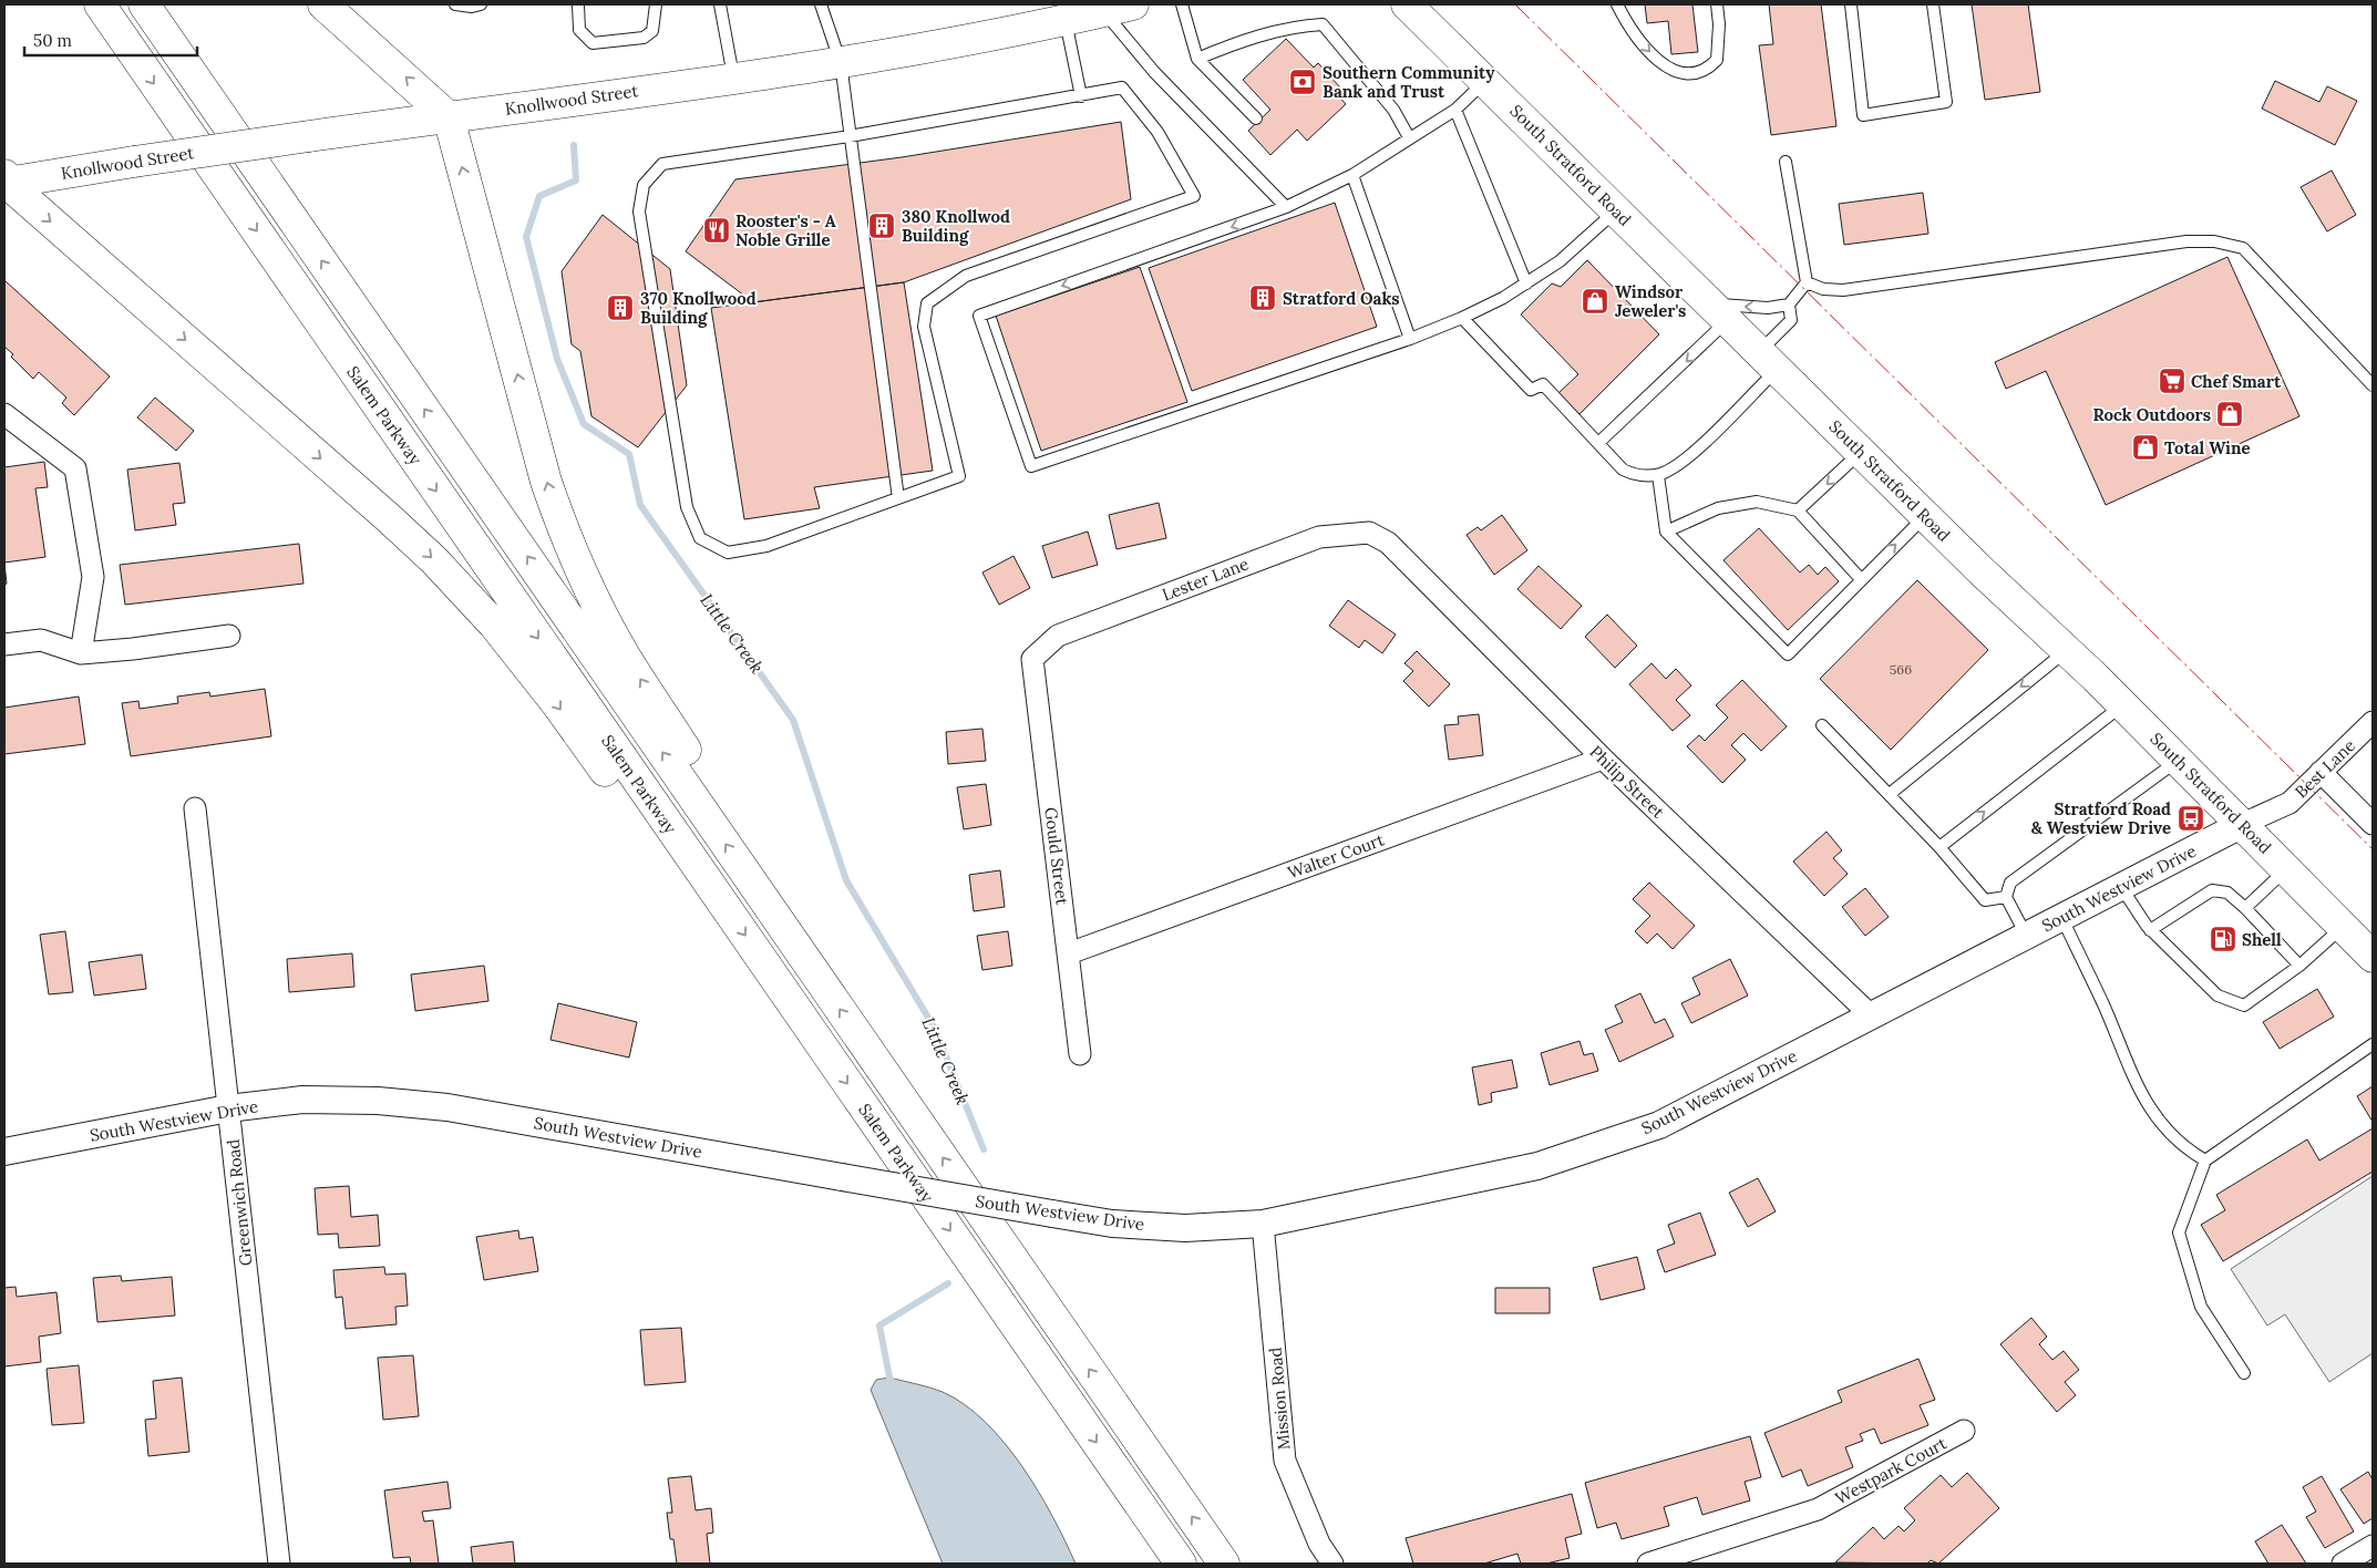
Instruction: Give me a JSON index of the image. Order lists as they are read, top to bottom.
{
  "streets": {
    "main road": ["Knollwood Street", "South Stratford Road", "Salem Parkway"],
    "street": [
      "Lester Lane",
      "Best Lane",
      "Philip Street",
      "Gould Street",
      "Walter Court",
      "South Westview Drive",
      "Greenwich Road",
      "Mission Road",
      "Westpark Court"
    ]
  },
  "crossings": [
    ["South Stratford Road", "Best Lane"],
    ["South Stratford Road", "South Westview Drive"],
    ["Lester Lane", "Philip Street"],
    ["Lester Lane", "Gould Street"],
    ["Best Lane", "South Westview Drive"],
    ["Philip Street", "Walter Court"],
    ["Philip Street", "South Westview Drive"],
    ["Gould Street", "Walter Court"],
    ["South Westview Drive", "Greenwich Road"],
    ["South Westview Drive", "Mission Road"]
  ],
  "water": ["Little Creek"],
  "places": {
    "bank": ["Southern Community Bank and Trust"],
    "building": ["380 Knollwod Building", "Stratford Oaks", "370 Knollwood Building"],
    "restaurant": ["Rooster's - A Noble Grille"],
    "shop": ["Windsor Jeweler's", "Rock Outdoors", "Total Wine"],
    "supermarket": ["Chef Smart"],
    "bus stop": ["Stratford Road & Westview Drive"],
    "fuel station": ["Shell"]
  },
  "house_numbers": ["566"],
  "scale_bar": "50 m"
}
